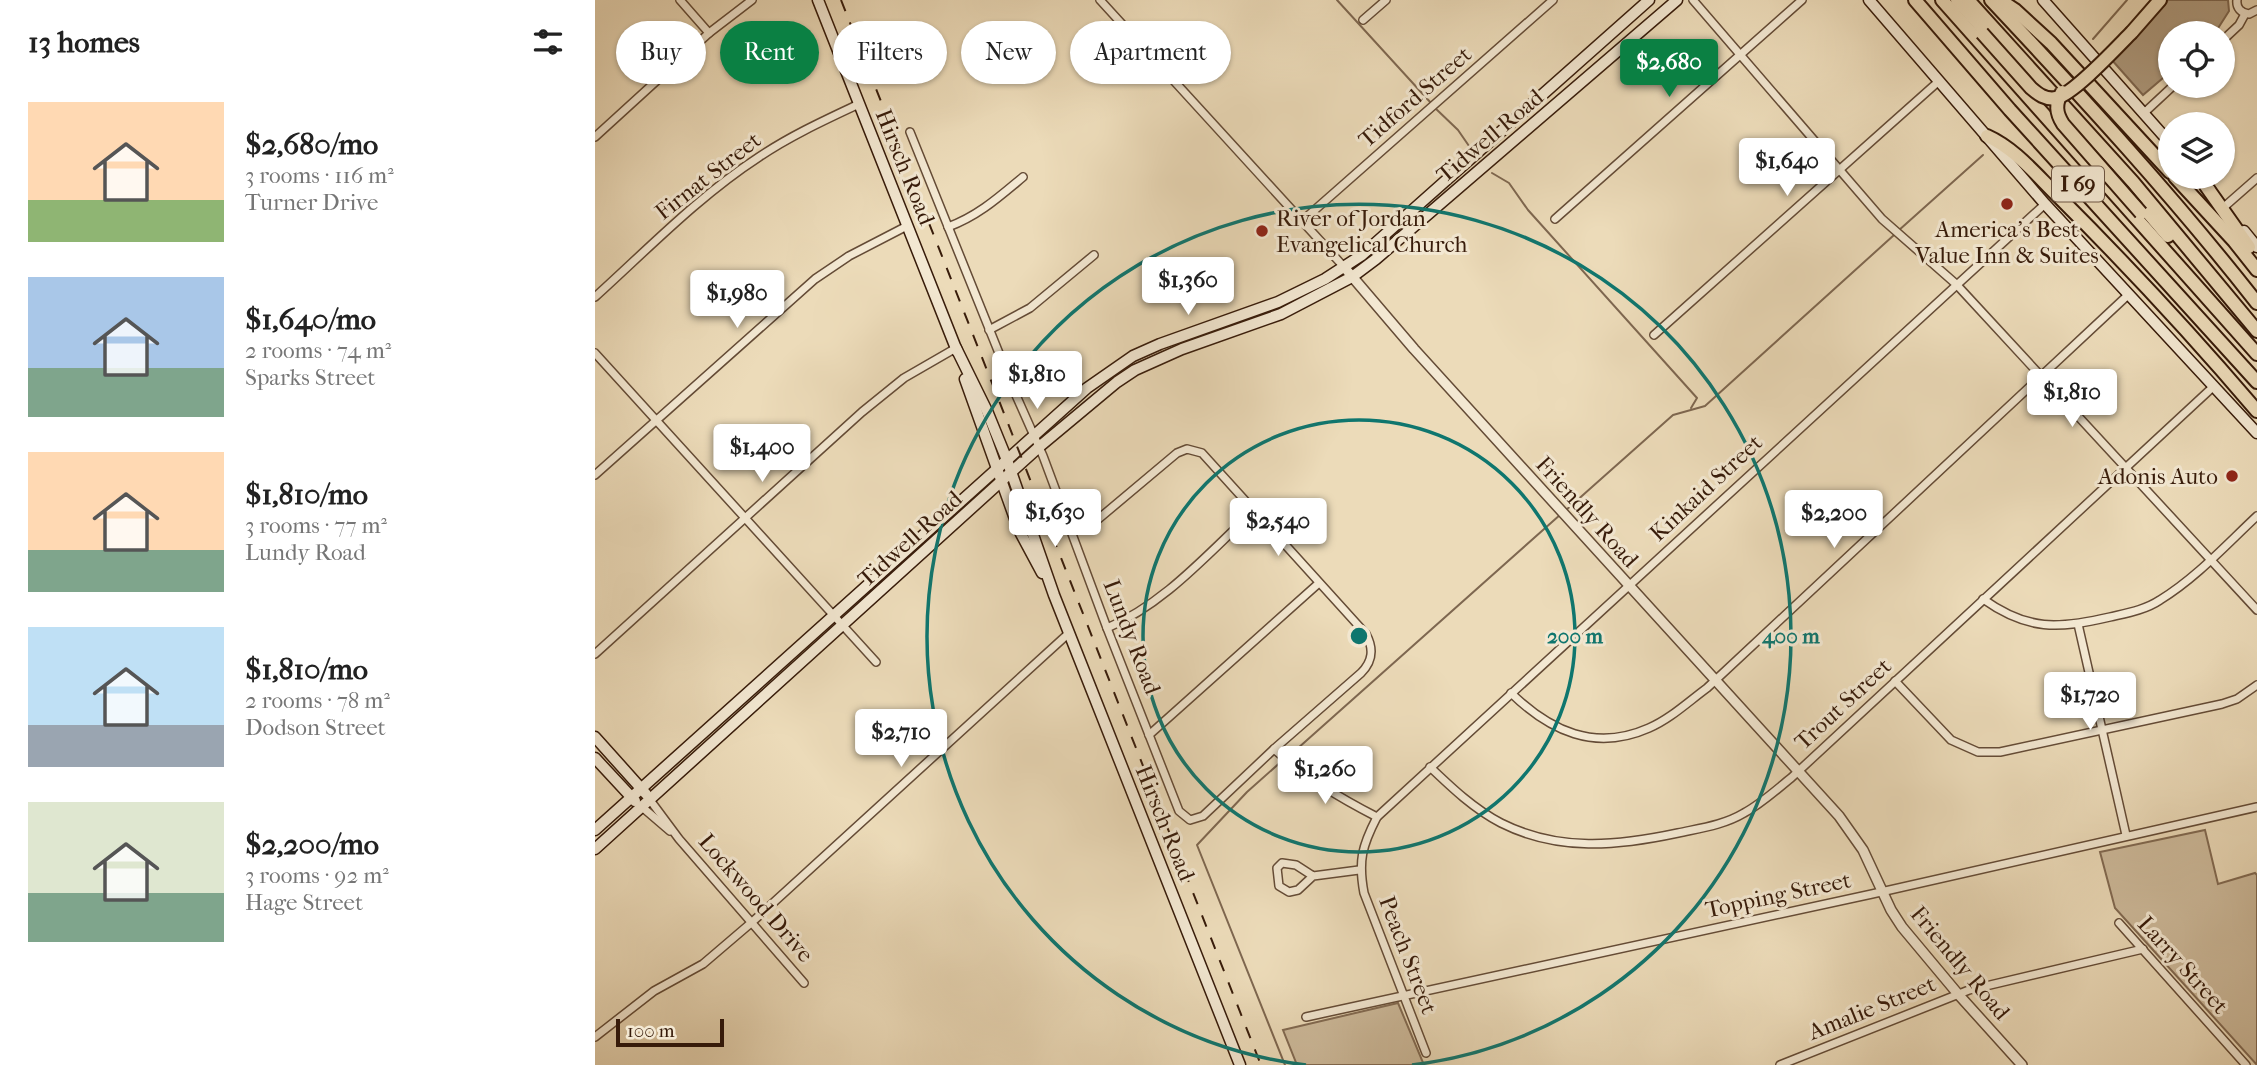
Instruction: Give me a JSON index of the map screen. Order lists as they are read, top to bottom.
{
  "streets": {
    "highway": ["I 69"],
    "main road": ["Tidwell Road", "Hirsch Road", "Lockwood Drive"],
    "street": [
      "Tidford Street",
      "Firnat Street",
      "Kinkaid Street",
      "Friendly Road",
      "Lundy Road",
      "Trout Street",
      "Topping Street",
      "Peach Street",
      "Larry Street",
      "Amalie Street"
    ]
  },
  "crossings": [
    ["Tidford Street", "Friendly Road"],
    ["Tidwell Road", "Hirsch Road"],
    ["Tidwell Road", "Friendly Road"],
    ["Tidwell Road", "Lundy Road"],
    ["Tidwell Road", "Lockwood Drive"],
    ["Hirsch Road", "Firnat Street"],
    ["Kinkaid Street", "Friendly Road"],
    ["Kinkaid Street", "Trout Street"],
    ["Kinkaid Street", "Peach Street"],
    ["Friendly Road", "Trout Street"],
    ["Friendly Road", "Topping Street"],
    ["Friendly Road", "Amalie Street"],
    ["Topping Street", "Peach Street"],
    ["Larry Street", "Amalie Street"]
  ],
  "places": ["America’s Best Value Inn & Suites", "River of Jordan Evangelical Church", "Adonis Auto"],
  "scale_bar": "100 m",
  "page": {
    "heading": "13 homes",
    "chip": [
      "Buy",
      "Rent",
      "Filters",
      "New",
      "Apartment"
    ],
    "price": [
      "$2,680",
      "$1,640",
      "$1,360",
      "$1,980",
      "$1,810",
      "$1,810",
      "$1,400",
      "$1,630",
      "$2,200",
      "$2,540",
      "$1,720",
      "$2,710",
      "$1,260"
    ],
    "list": [
      {
        "name": "$2,680/mo",
        "note": "3 rooms · 116 m² · Turner Drive"
      },
      {
        "name": "$1,640/mo",
        "note": "2 rooms · 74 m² · Sparks Street"
      },
      {
        "name": "$1,810/mo",
        "note": "3 rooms · 77 m² · Lundy Road"
      },
      {
        "name": "$1,810/mo",
        "note": "2 rooms · 78 m² · Dodson Street"
      },
      {
        "name": "$2,200/mo",
        "note": "3 rooms · 92 m² · Hage Street"
      }
    ],
    "scale": "100 m"
  },
  "rings": ["200 m", "400 m"]
}
